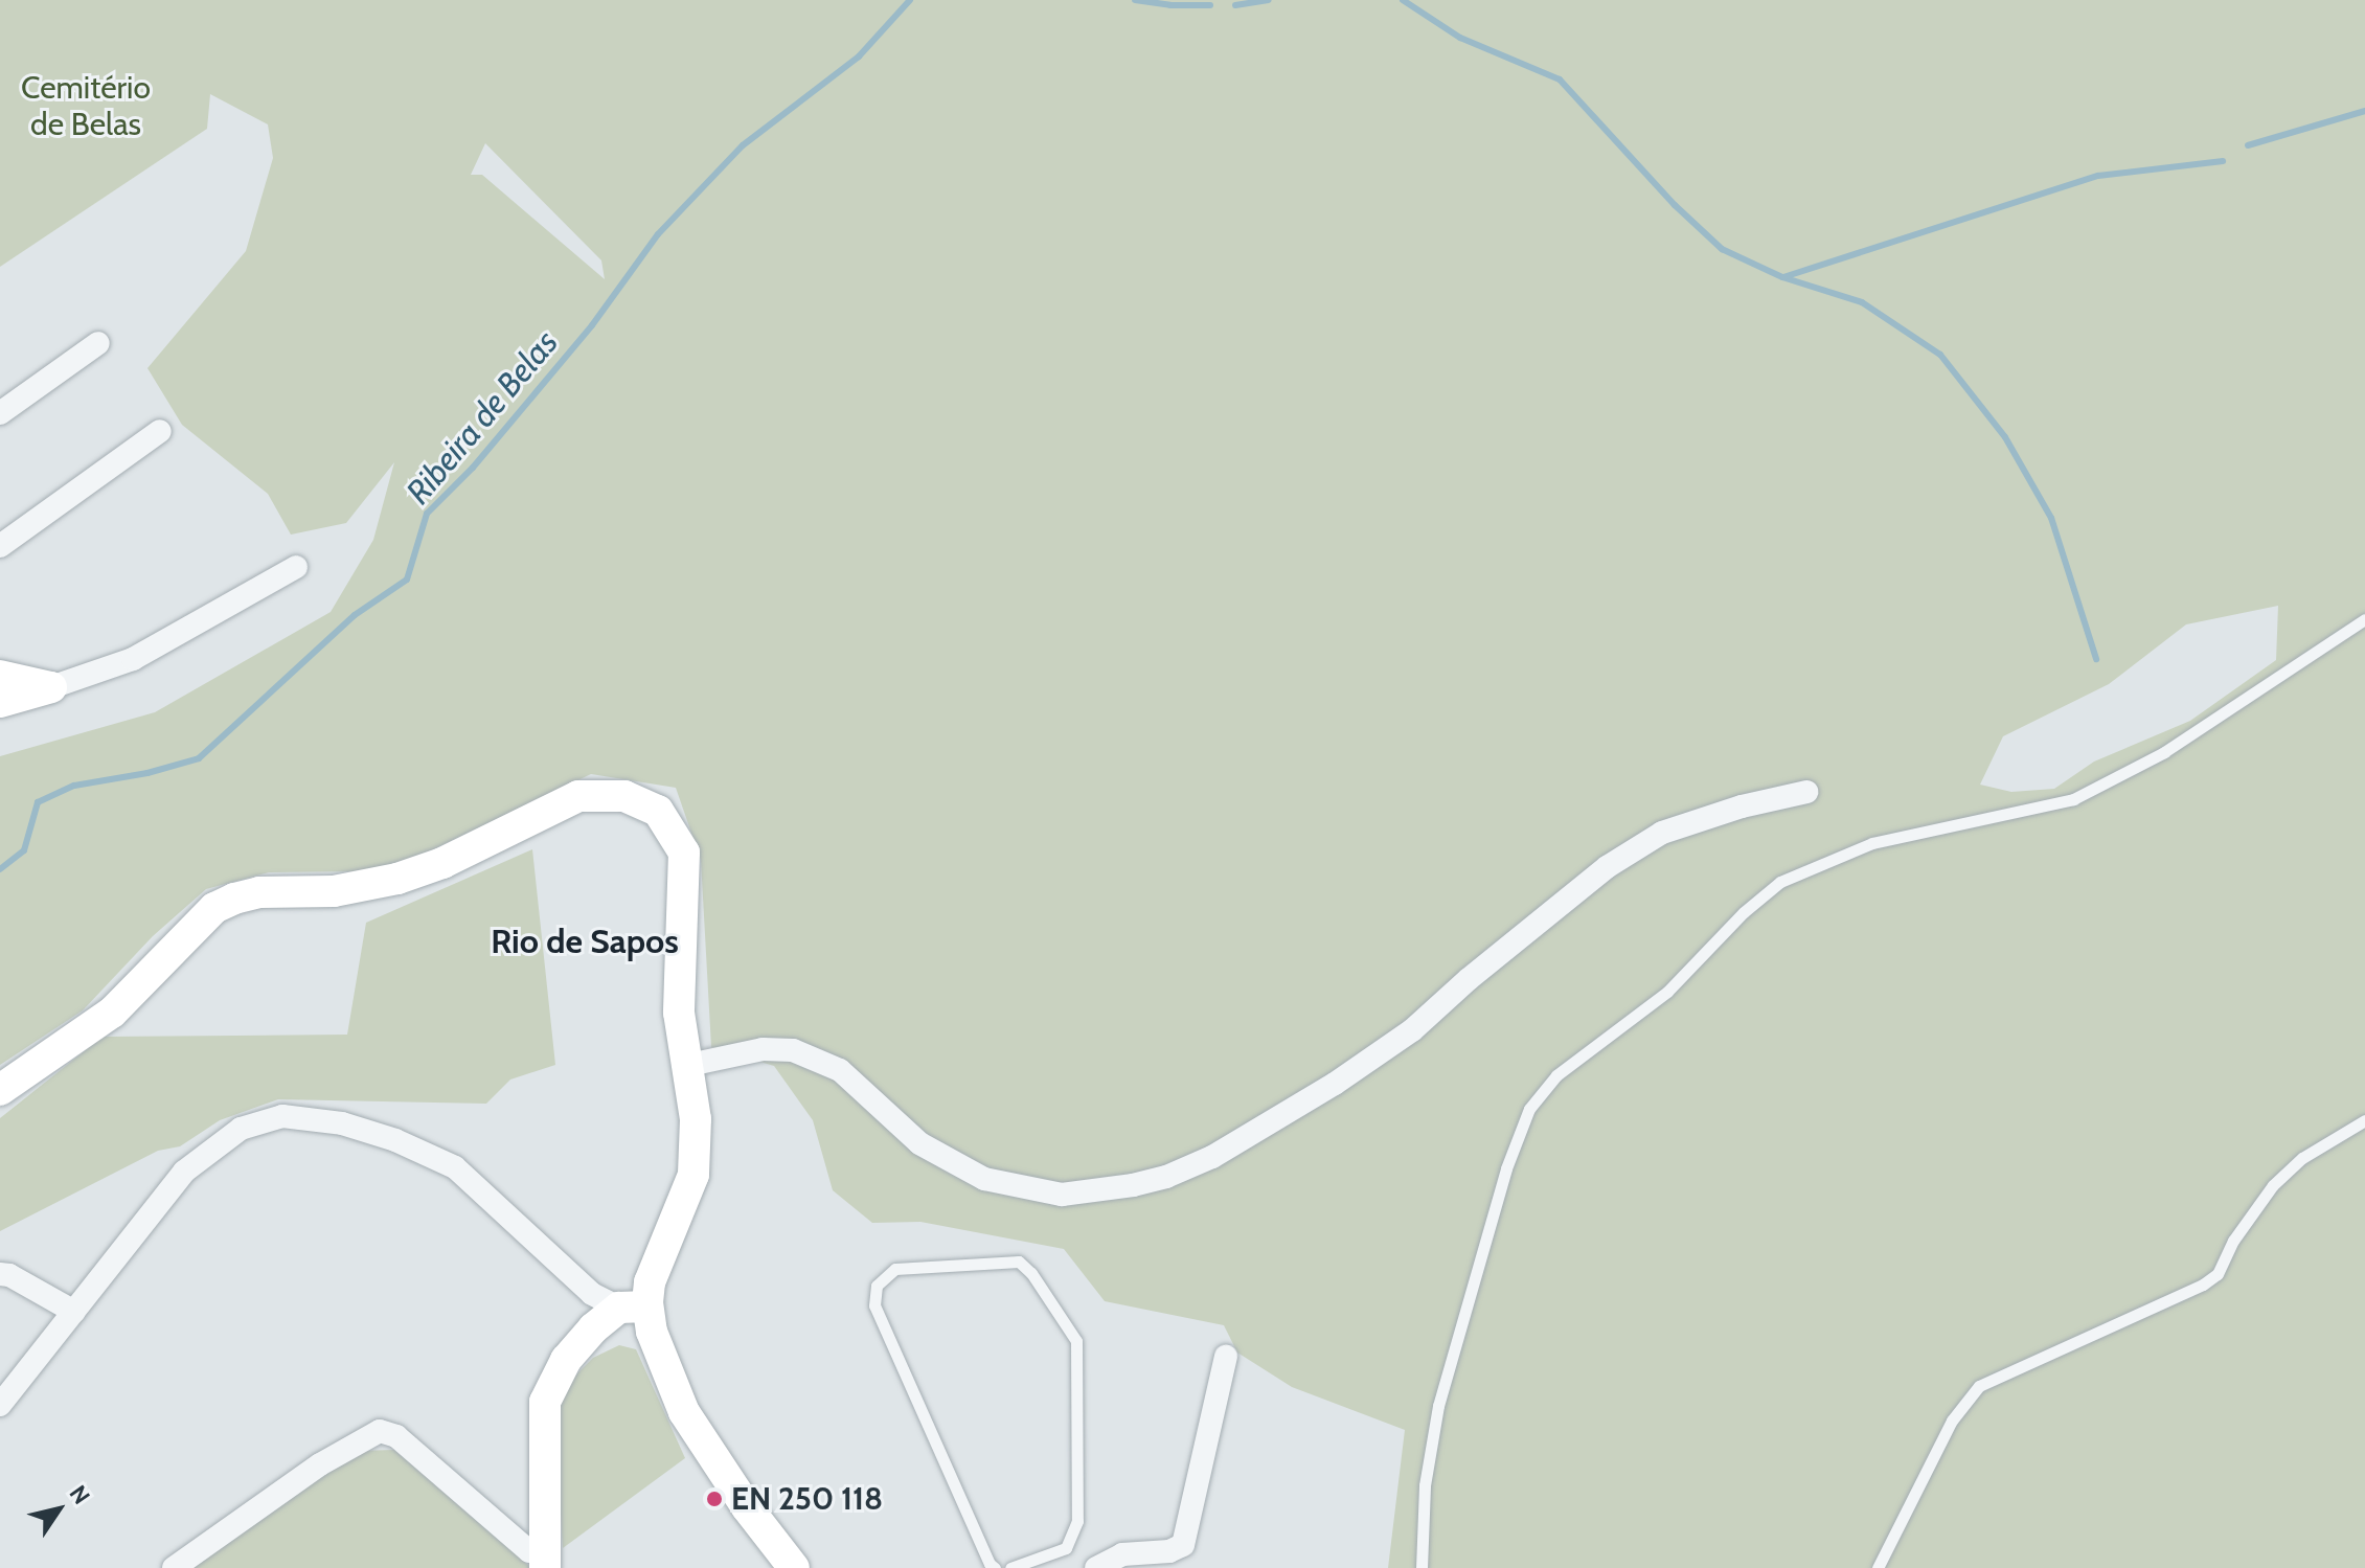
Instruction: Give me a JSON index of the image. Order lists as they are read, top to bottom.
{
  "districts": ["Rio de Sapos"],
  "water": ["Ribeira de Belas"],
  "parks": ["Cemitério de Belas"],
  "places": ["EN 250 118"],
  "north": "top right"
}
